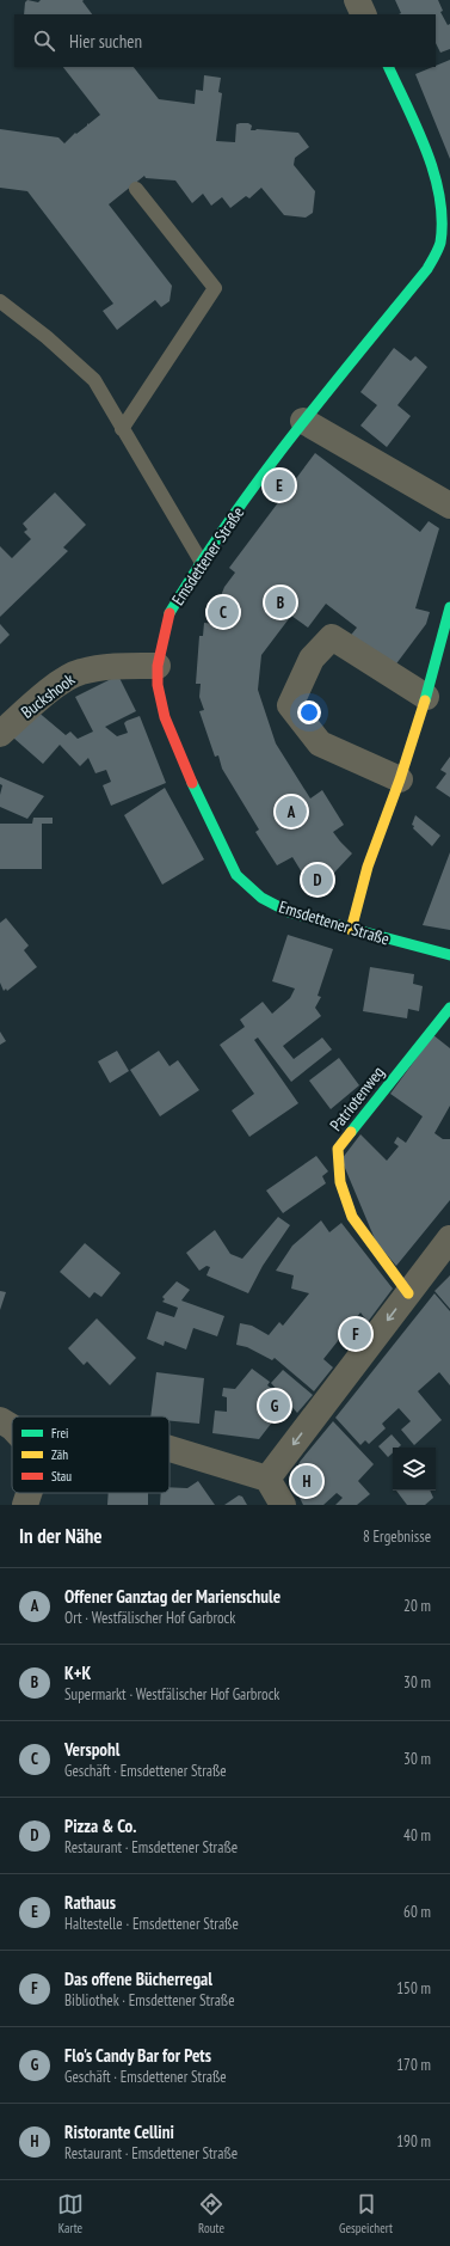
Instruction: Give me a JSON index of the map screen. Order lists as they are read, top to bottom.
{
  "streets": {
    "street": ["Emsdettener Straße", "Buckshook", "Patriotenweg"]
  },
  "crossings": [
    ["Emsdettener Straße", "Buckshook"]
  ],
  "legend": ["Frei", "Zäh", "Stau"],
  "page": {
    "search": "Hier suchen",
    "pins": [
      "E",
      "B",
      "C",
      "A",
      "D",
      "F",
      "G",
      "H"
    ],
    "heading": ["In der Nähe", "8 Ergebnisse"],
    "list": [
      {
        "mark": "A",
        "name": "Offener Ganztag der Marienschule",
        "note": "Ort · Westfälischer Hof Garbrock",
        "value": "20 m"
      },
      {
        "mark": "B",
        "name": "K+K",
        "note": "Supermarkt · Westfälischer Hof Garbrock",
        "value": "30 m"
      },
      {
        "mark": "C",
        "name": "Verspohl",
        "note": "Geschäft · Emsdettener Straße",
        "value": "30 m"
      },
      {
        "mark": "D",
        "name": "Pizza & Co.",
        "note": "Restaurant · Emsdettener Straße",
        "value": "40 m"
      },
      {
        "mark": "E",
        "name": "Rathaus",
        "note": "Haltestelle · Emsdettener Straße",
        "value": "60 m"
      },
      {
        "mark": "F",
        "name": "Das offene Bücherregal",
        "note": "Bibliothek · Emsdettener Straße",
        "value": "150 m"
      },
      {
        "mark": "G",
        "name": "Flo's Candy Bar for Pets",
        "note": "Geschäft · Emsdettener Straße",
        "value": "170 m"
      },
      {
        "mark": "H",
        "name": "Ristorante Cellini",
        "note": "Restaurant · Emsdettener Straße",
        "value": "190 m"
      }
    ],
    "nav": ["Karte", "Route", "Gespeichert"]
  }
}
